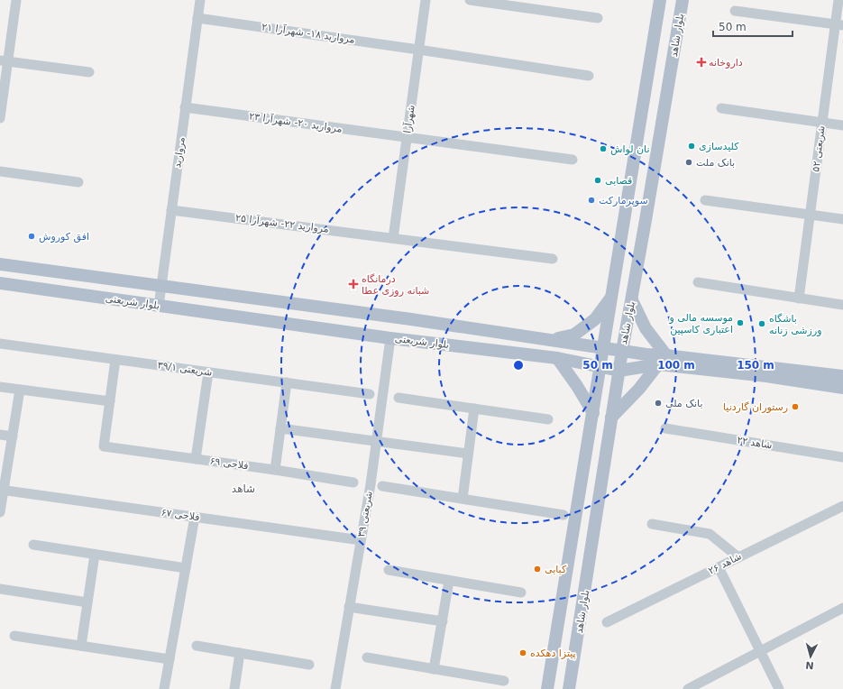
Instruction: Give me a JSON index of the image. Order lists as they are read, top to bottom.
{
  "streets": {
    "main road": ["بلوار شاهد", "بلوار شریعتی"],
    "street": [
      "مروارید ۱۸- شهرآرا ۲۱",
      "شهرآرا",
      "مروارید ۲۰- شهرآرا ۲۳",
      "شریعتی ۵۲",
      "مروارید",
      "مروارید ۲۲- شهرآرا ۲۵",
      "شریعتی ۳۹/۱",
      "شاهد ۲۲",
      "فلاحی ۶۹",
      "شریعتی ۳۹",
      "فلاحی ۶۷",
      "شاهد ۲۶"
    ]
  },
  "crossings": [
    ["مروارید ۱۸- شهرآرا ۲۱", "شهرآرا"],
    ["مروارید ۱۸- شهرآرا ۲۱", "مروارید"],
    ["بلوار شاهد", "بلوار شریعتی"],
    ["شهرآرا", "مروارید ۲۰- شهرآرا ۲۳"],
    ["شهرآرا", "مروارید ۲۲- شهرآرا ۲۵"],
    ["مروارید ۲۰- شهرآرا ۲۳", "مروارید"],
    ["مروارید", "مروارید ۲۲- شهرآرا ۲۵"],
    ["مروارید", "بلوار شریعتی"],
    ["بلوار شریعتی", "شریعتی ۳۹"],
    ["شریعتی ۳۹", "فلاحی ۶۷"]
  ],
  "districts": ["شاهد"],
  "places": {
    "health": ["داروخانه", "درمانگاه شبانه روزی عطا"],
    "other": [
      "کلیدسازی",
      "نان لواش",
      "بانک ملت",
      "قصابی",
      "سوپرمارکت",
      "افق کوروش",
      "موسسه مالی و اعتباری کاسپین",
      "باشگاه ورزشی زنانه",
      "بانک ملی",
      "رستوران گاردنیا",
      "کبابی",
      "پیتزا دهکده"
    ]
  },
  "scale_bar": "50 m",
  "north": "bottom",
  "rings": ["50 m", "100 m", "150 m"]
}
